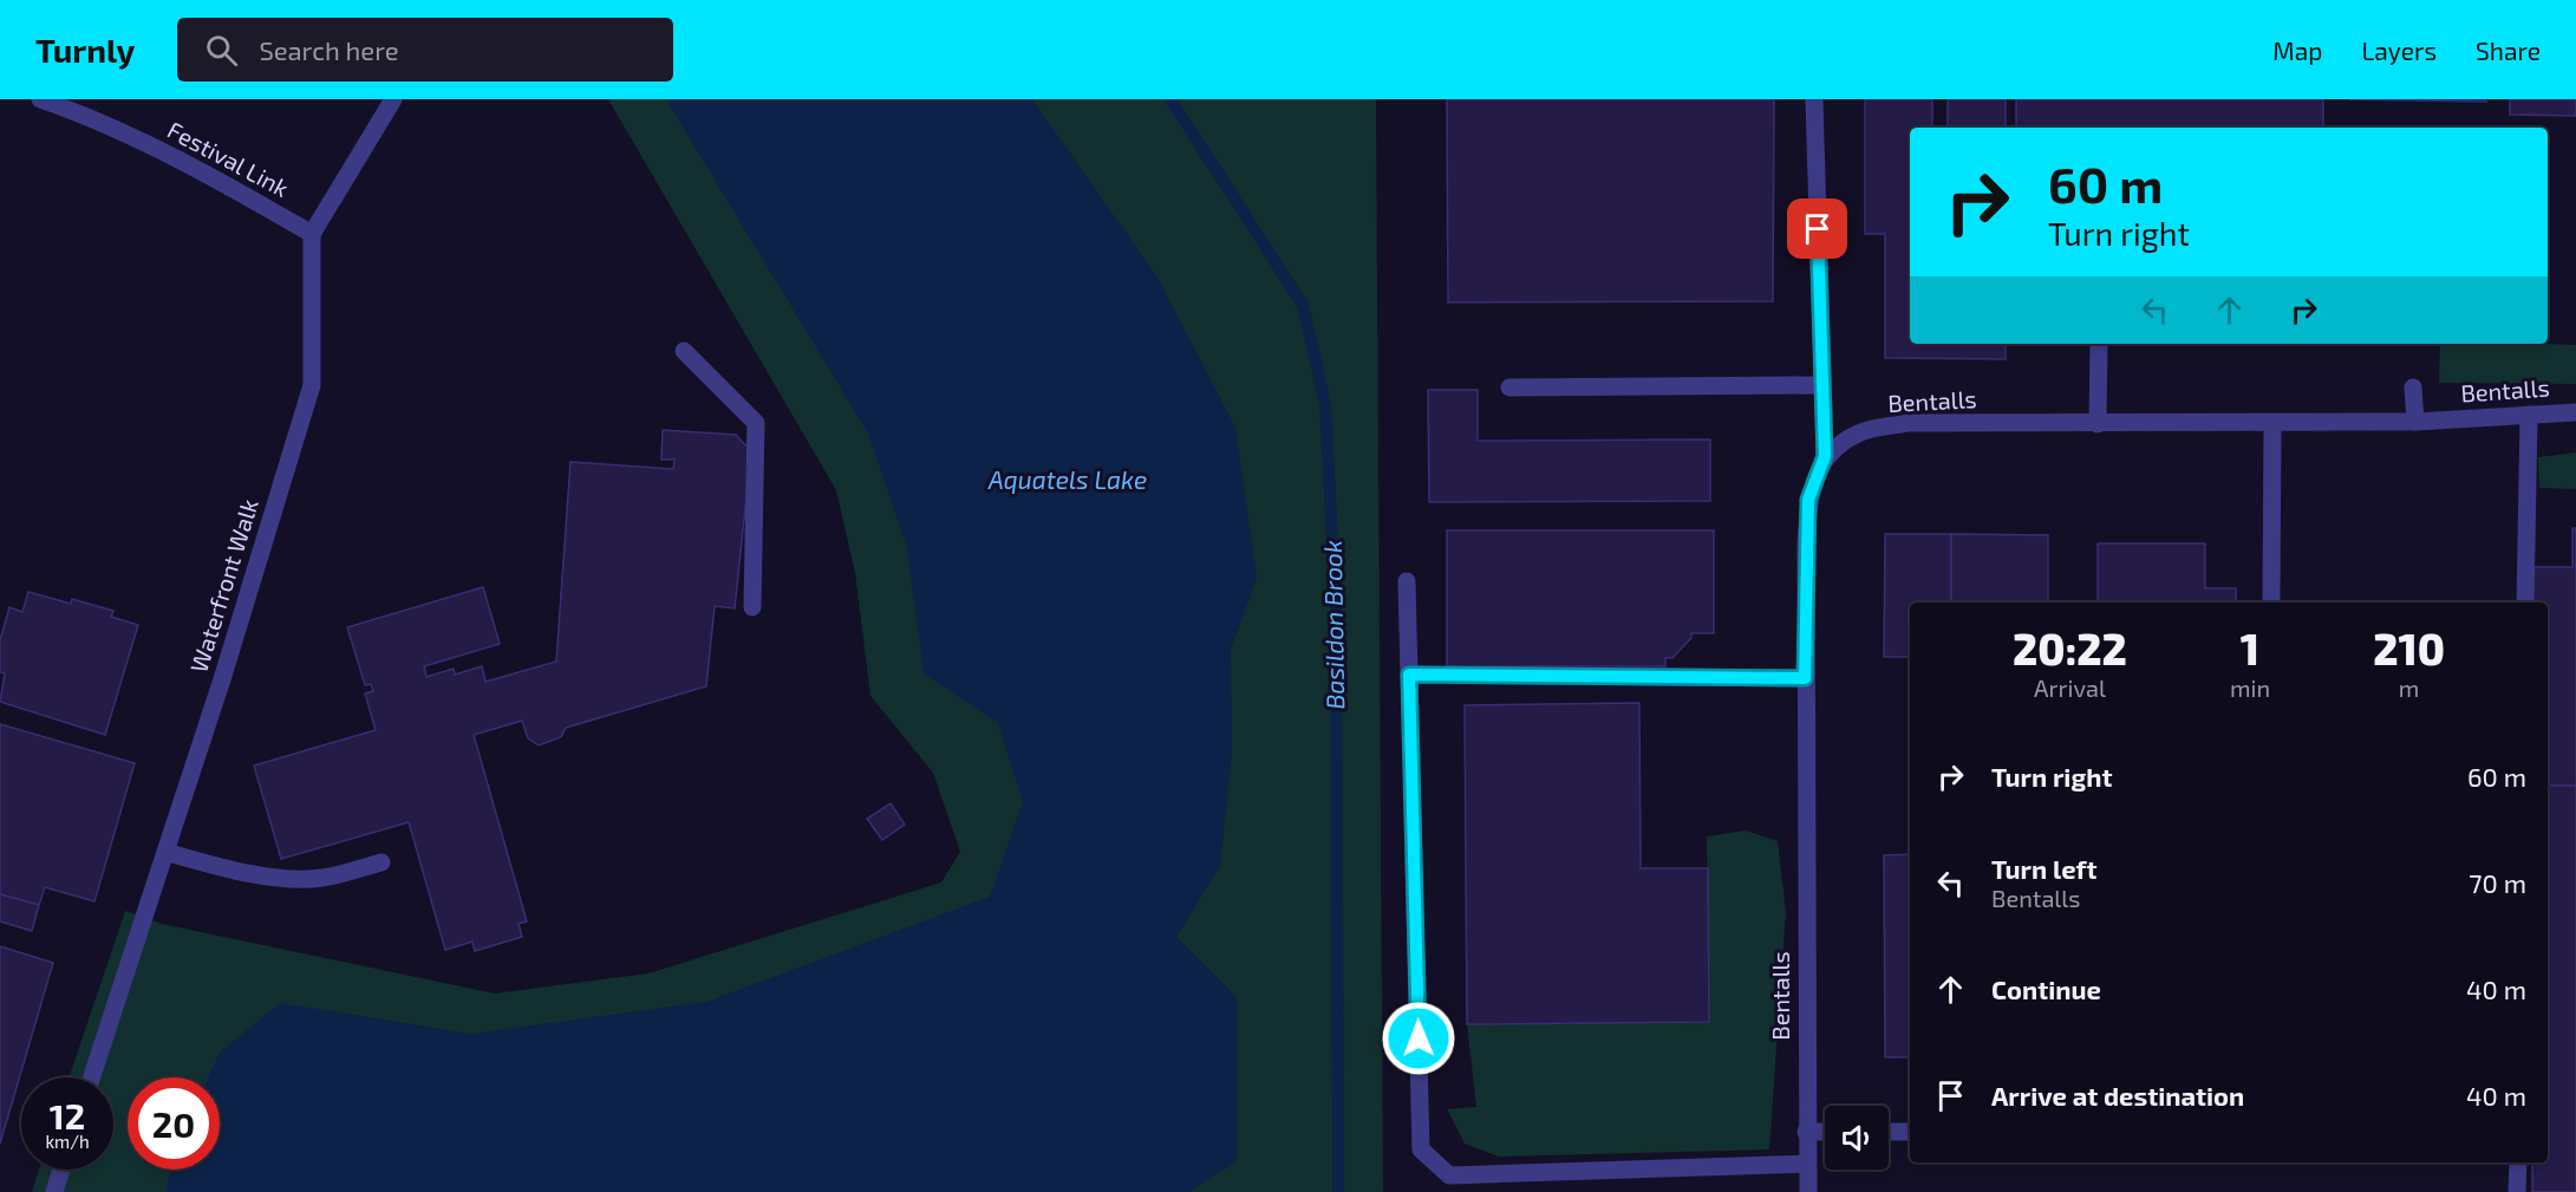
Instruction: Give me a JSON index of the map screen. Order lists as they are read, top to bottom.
{
  "streets": {
    "street": ["Festival Link", "Bentalls", "Waterfront Walk"]
  },
  "crossings": [
    ["Festival Link", "Waterfront Walk"]
  ],
  "water": ["Aquatels Lake", "Basildon Brook"],
  "page": {
    "header": "Turnly",
    "search": "Search here",
    "nav": ["Map", "Layers", "Share"],
    "turn": ["60 m", "Turn right"],
    "eta": [
      "20:22",
      "Arrival",
      "1",
      "min",
      "210",
      "m"
    ],
    "list": [
      {
        "name": "Turn right",
        "value": "60 m"
      },
      {
        "name": "Turn left",
        "note": "Bentalls",
        "value": "70 m"
      },
      {
        "name": "Continue",
        "value": "40 m"
      },
      {
        "name": "Arrive at destination",
        "value": "40 m"
      }
    ],
    "speed": "12 km/h",
    "limit": "20"
  }
}
